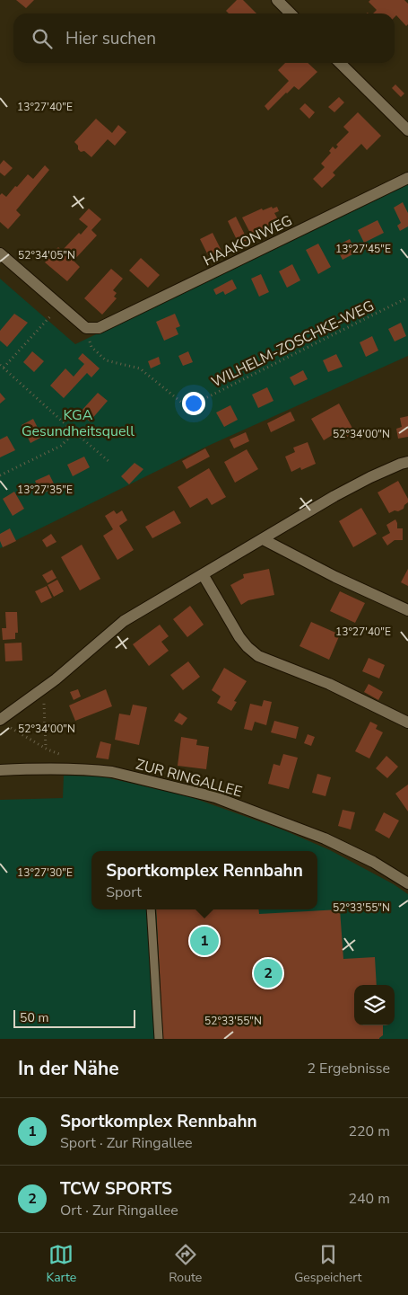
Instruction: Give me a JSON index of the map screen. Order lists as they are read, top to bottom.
{
  "streets": {
    "street": ["HAAKONWEG", "ZUR RINGALLEE"],
    "path": ["WILHELM-ZOSCHKE-WEG"]
  },
  "crossings": [
    ["HAAKONWEG", "WILHELM-ZOSCHKE-WEG"]
  ],
  "parks": ["KGA Gesundheitsquell"],
  "scale_bar": "50 m",
  "page": {
    "search": "Hier suchen",
    "popup": ["Sportkomplex Rennbahn", "Sport"],
    "pins": ["1", "2"],
    "scale": "50 m",
    "heading": ["In der Nähe", "2 Ergebnisse"],
    "list": [
      {
        "mark": "1",
        "name": "Sportkomplex Rennbahn",
        "note": "Sport · Zur Ringallee",
        "value": "220 m"
      },
      {
        "mark": "2",
        "name": "TCW SPORTS",
        "note": "Ort · Zur Ringallee",
        "value": "240 m"
      }
    ],
    "nav": ["Karte", "Route", "Gespeichert"]
  },
  "coordinates": [
    "13°27'40\"E",
    "13°27'45\"E",
    "52°34'05\"N",
    "52°34'00\"N",
    "13°27'35\"E",
    "13°27'30\"E",
    "52°33'55\"N"
  ]
}
